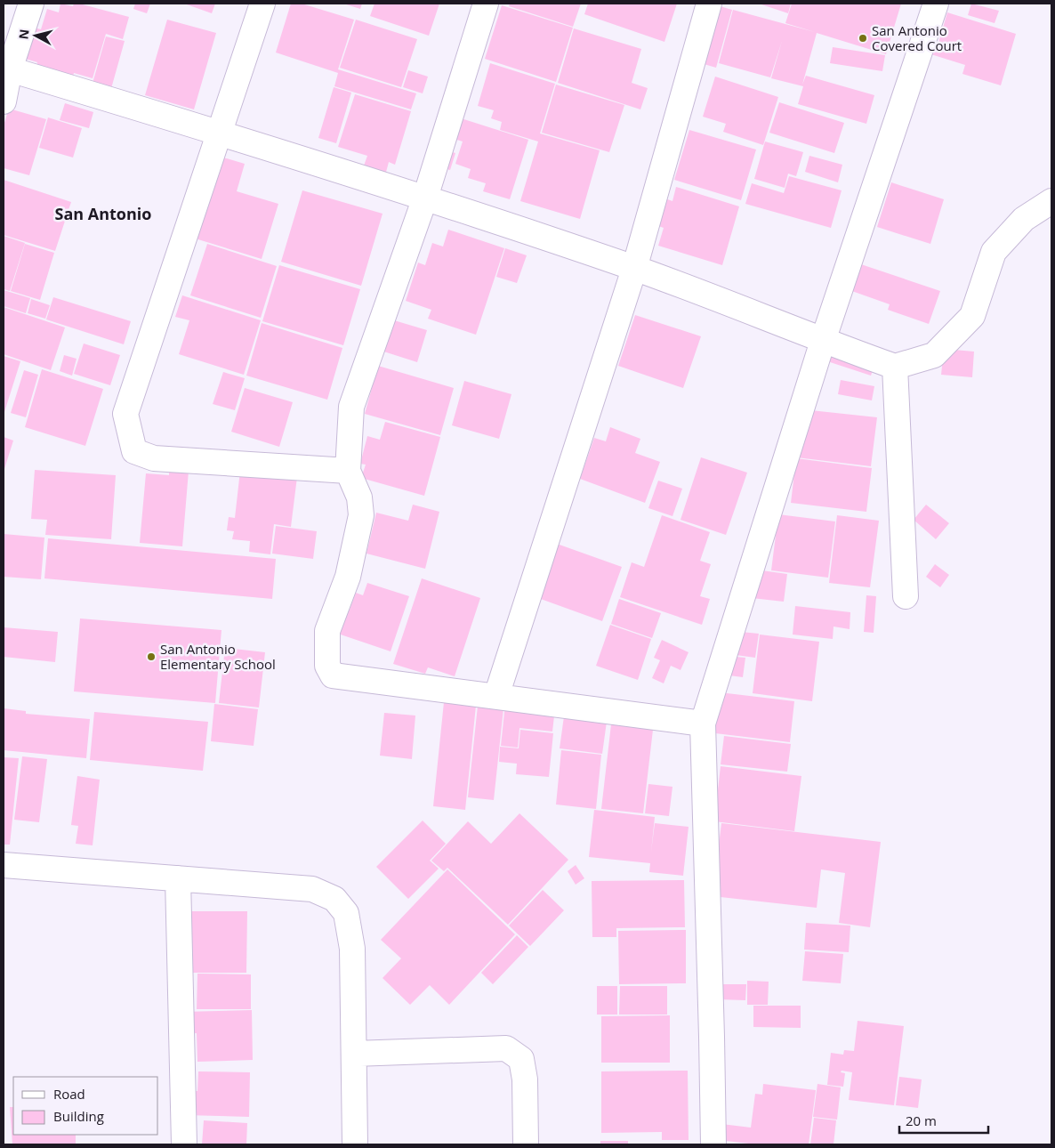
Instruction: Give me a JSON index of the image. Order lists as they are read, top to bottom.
{
  "districts": ["San Antonio"],
  "places": ["San Antonio Covered Court", "San Antonio Elementary School"],
  "legend": ["Road", "Building"],
  "scale_bar": "20 m",
  "north": "left"
}
